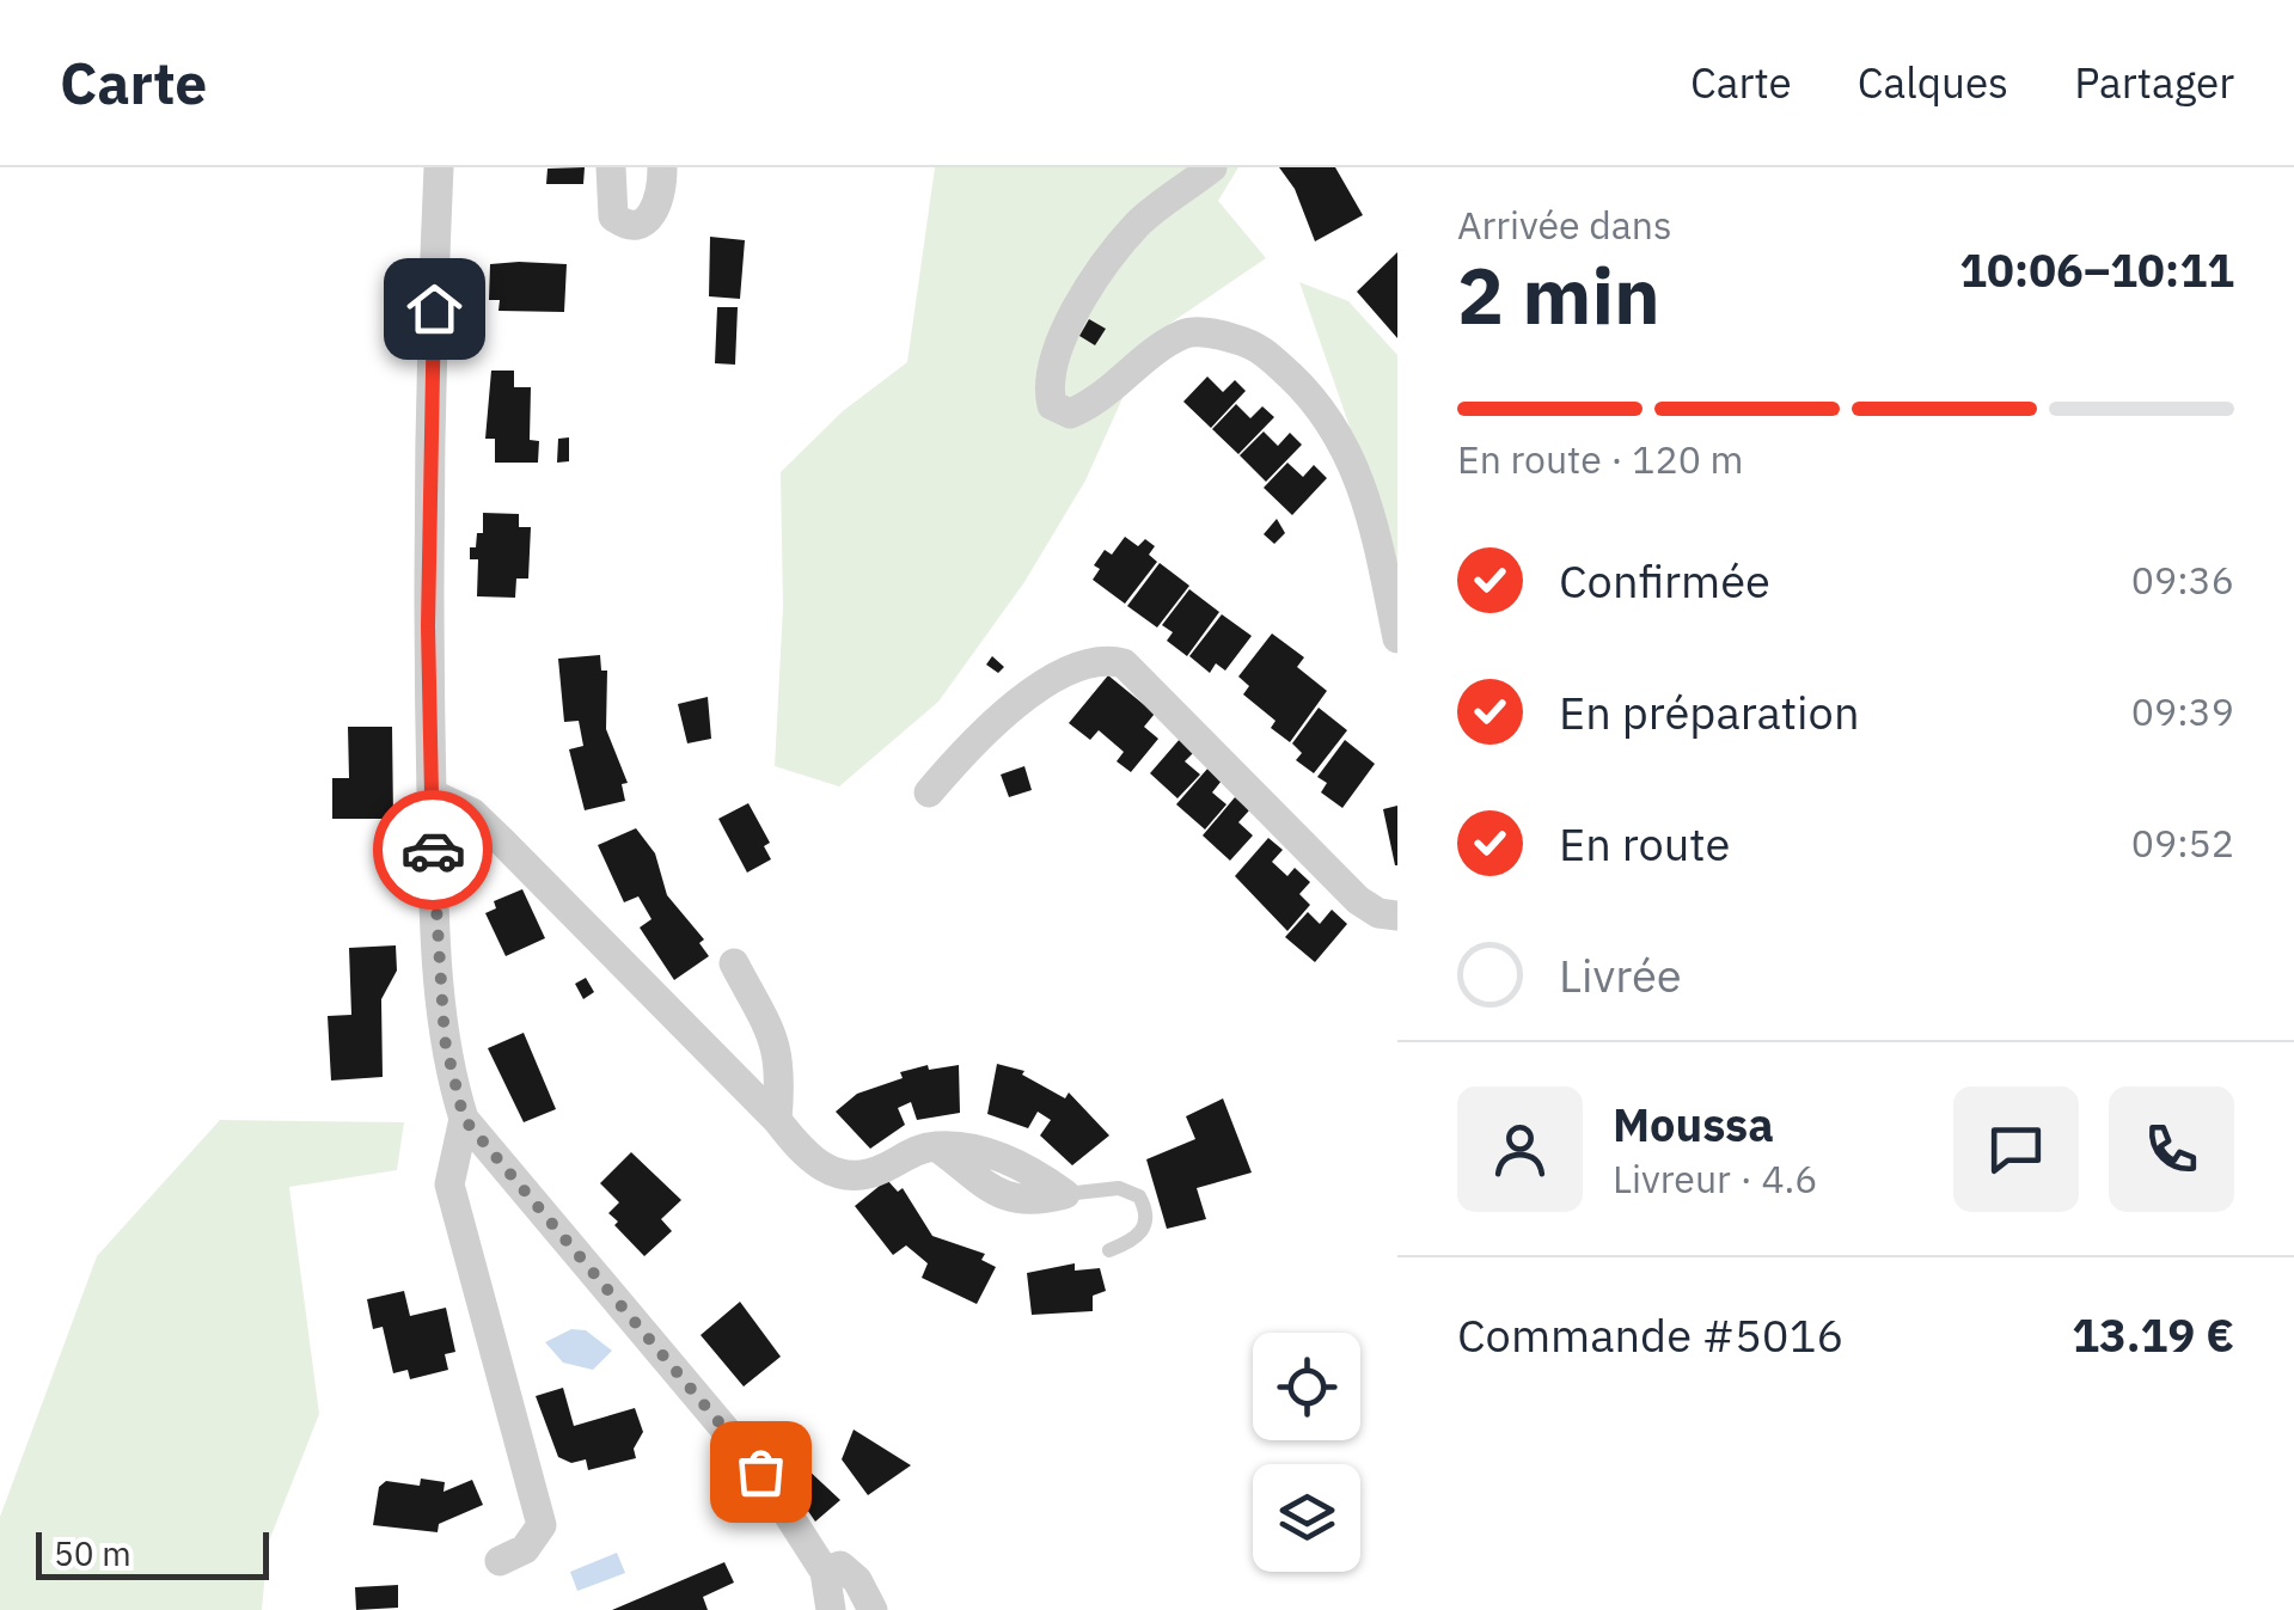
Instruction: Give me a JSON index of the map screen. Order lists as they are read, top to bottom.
{
  "scale_bar": "50 m",
  "page": {
    "header": "Carte",
    "nav": ["Carte", "Calques", "Partager"],
    "heading": ["2 min", "Arrivée dans", "10:06–10:11"],
    "panel": [
      "Moussa",
      "Livreur · 4.6",
      "Commande #5016",
      "13.19 €"
    ],
    "bar": "En route · 120 m",
    "list": [
      ["Confirmée", "09:36"],
      ["En préparation", "09:39"],
      ["En route", "09:52"],
      "Livrée"
    ],
    "scale": "50 m"
  }
}
